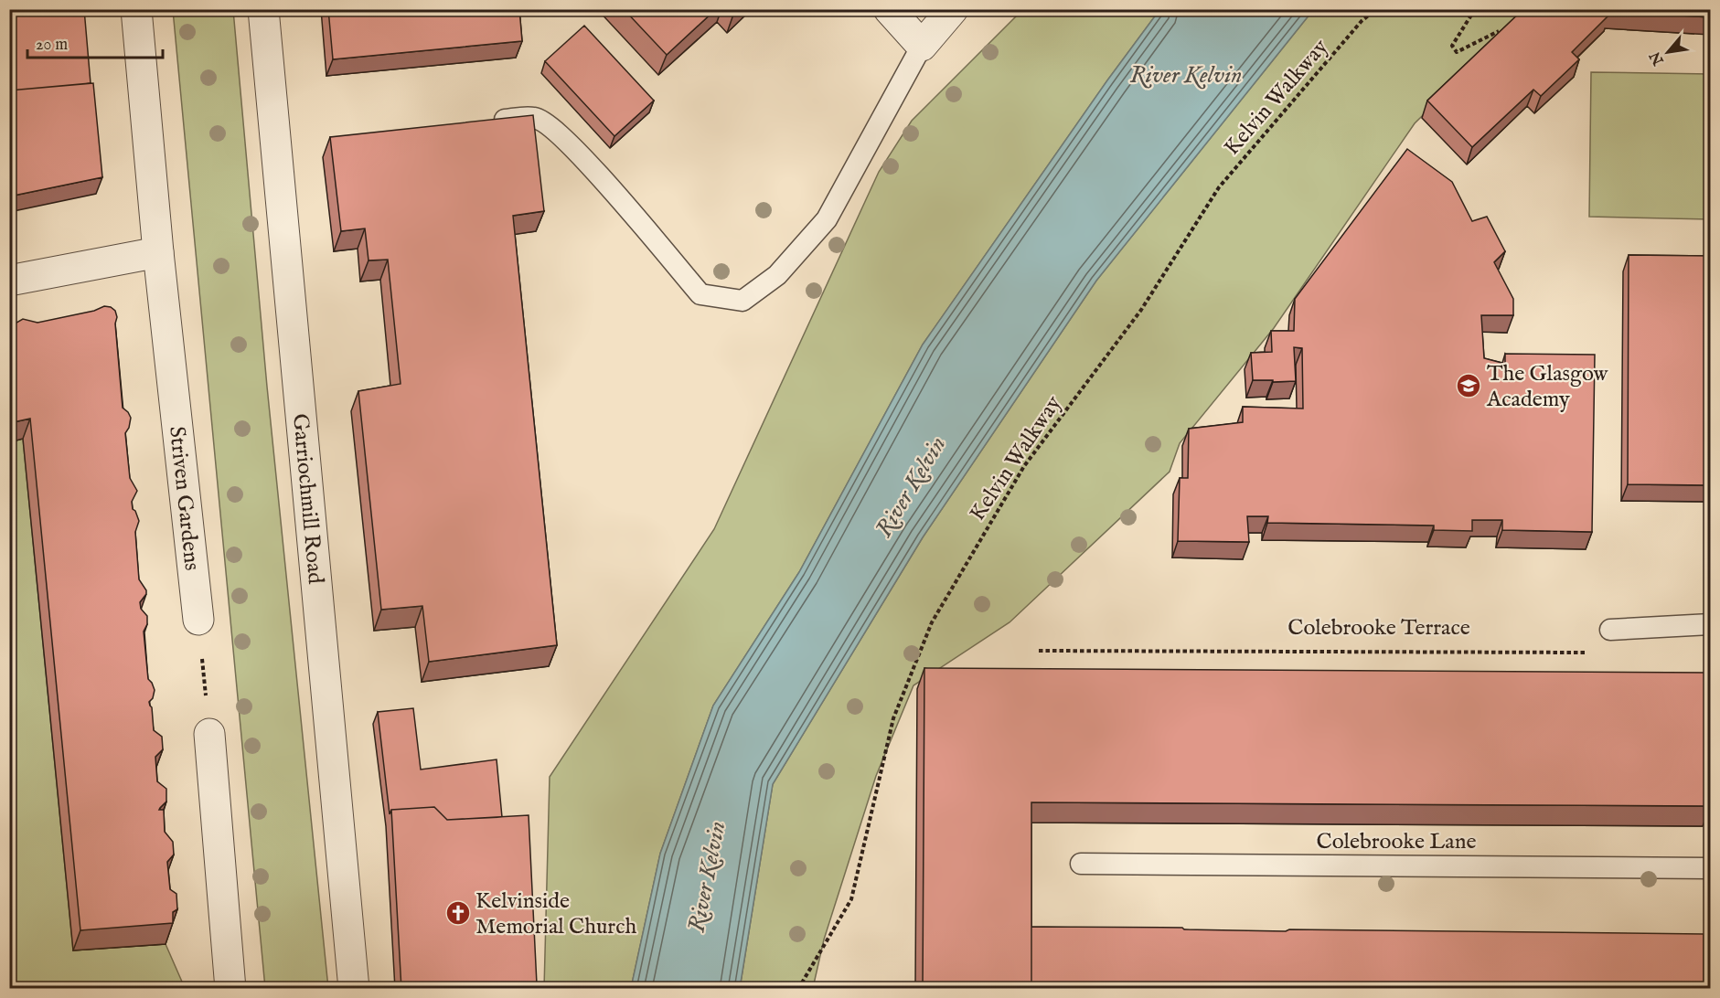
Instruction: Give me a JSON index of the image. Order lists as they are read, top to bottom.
{
  "streets": {
    "street": ["Striven Gardens", "Garriochmill Road"],
    "lane": ["Colebrooke Lane"],
    "path": ["Kelvin Walkway", "Colebrooke Terrace"]
  },
  "water": ["River Kelvin"],
  "places": {
    "school or university": ["The Glasgow Academy"],
    "church": ["Kelvinside Memorial Church"]
  },
  "scale_bar": "20 m",
  "north": "bottom left"
}
